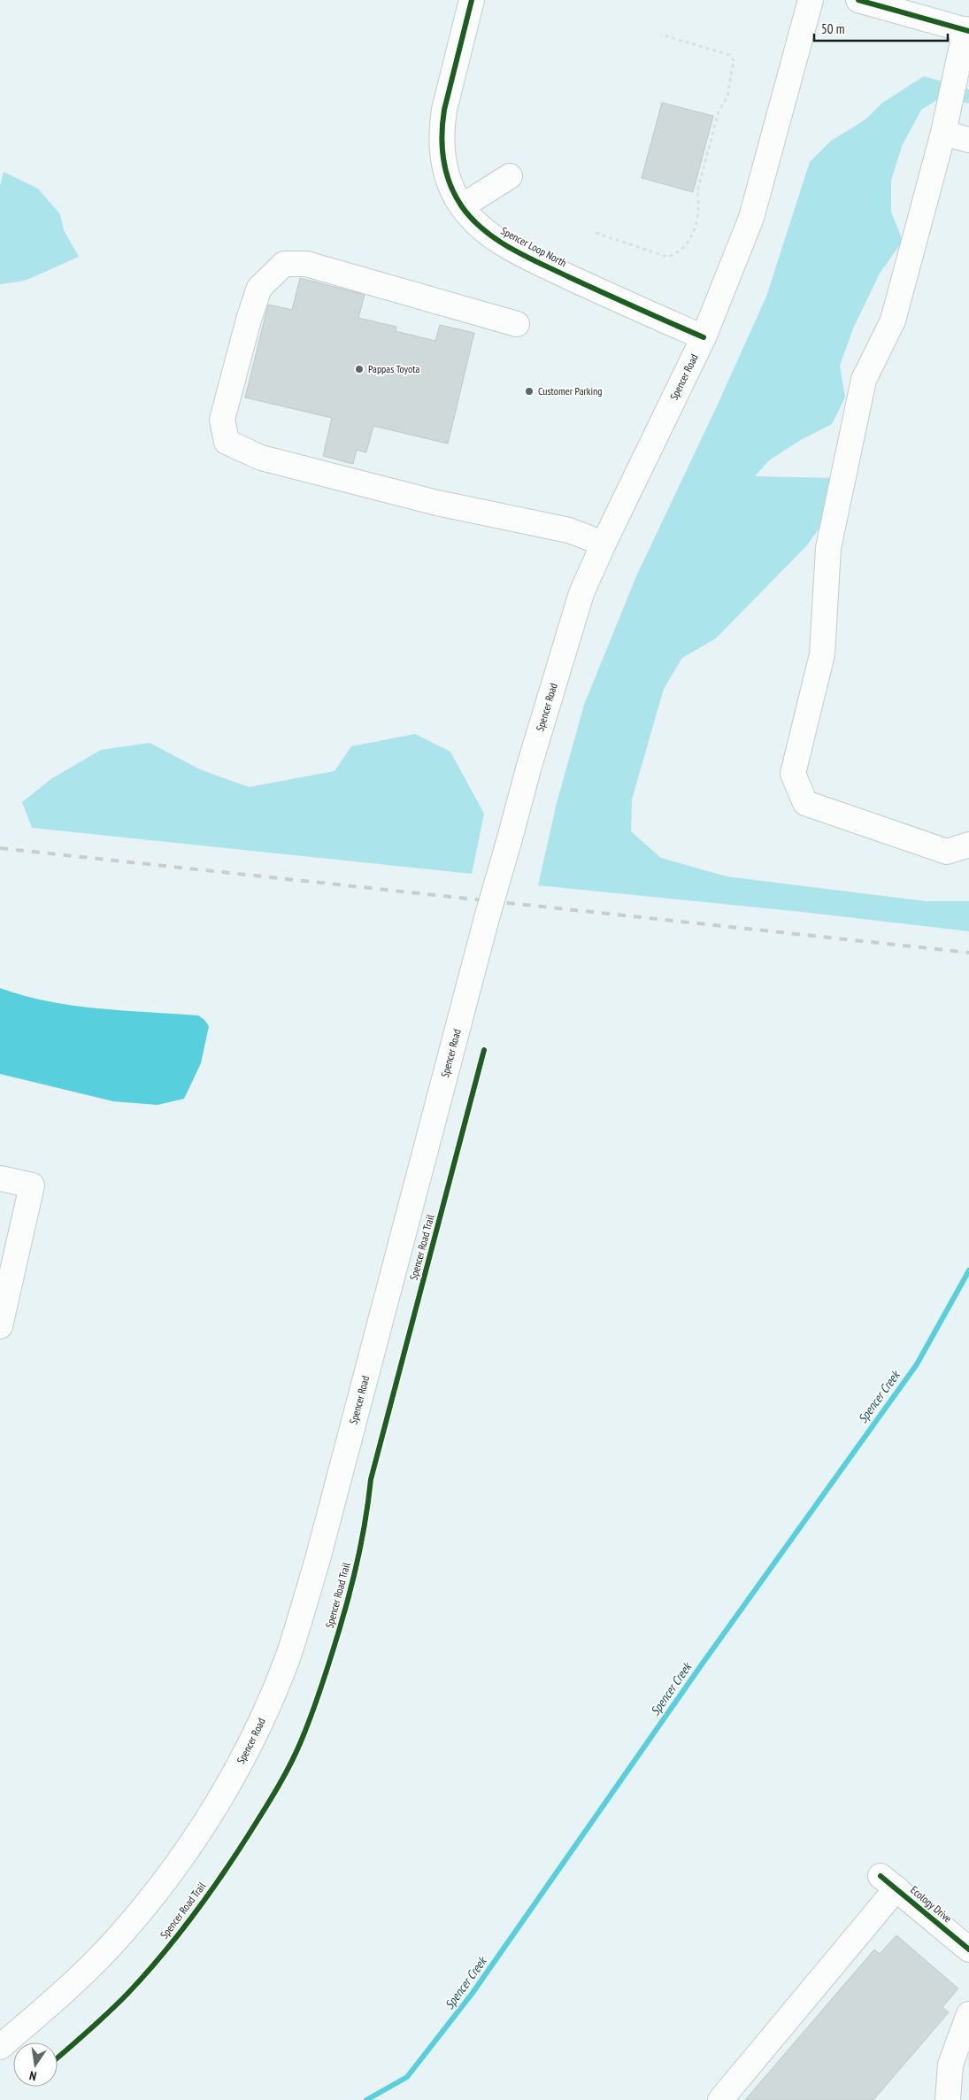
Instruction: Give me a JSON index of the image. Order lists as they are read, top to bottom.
{
  "streets": {
    "main road": ["Spencer Loop North", "Spencer Road", "Ecology Drive"],
    "cycle path": ["Spencer Road Trail"]
  },
  "crossings": [
    ["Spencer Loop North", "Spencer Road"]
  ],
  "water": ["Spencer Creek"],
  "places": ["Pappas Toyota", "Customer Parking"],
  "scale_bar": "50 m",
  "north": "bottom"
}
